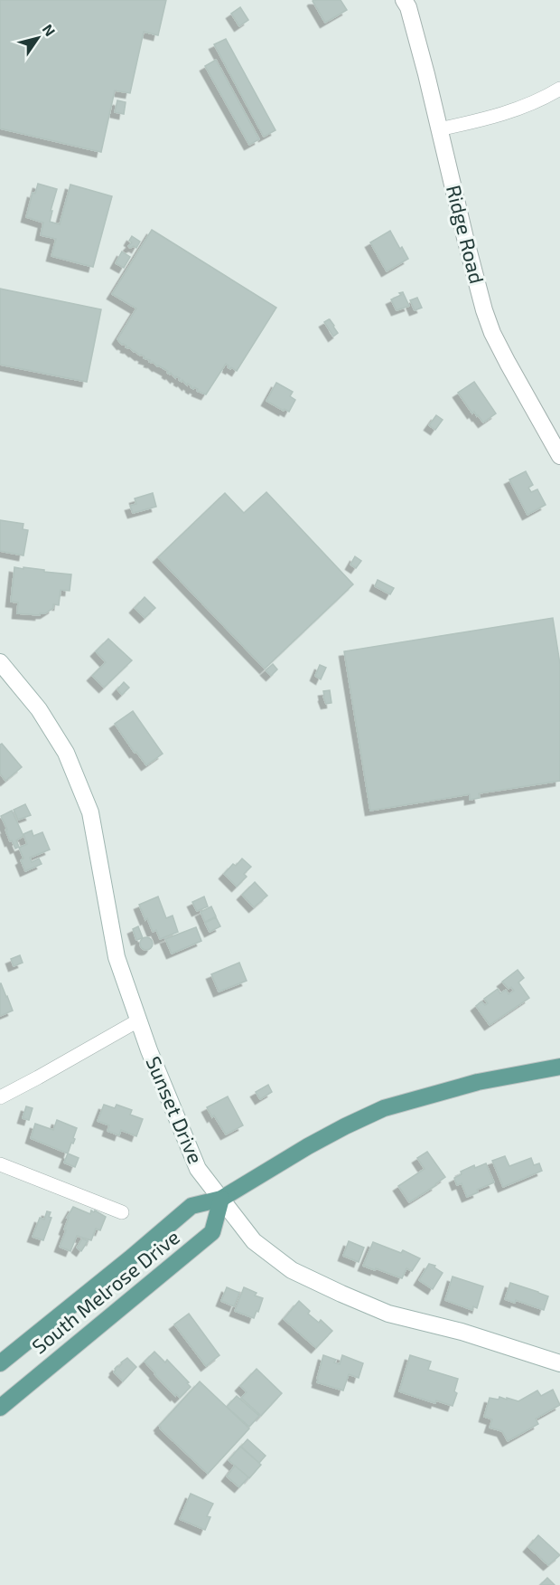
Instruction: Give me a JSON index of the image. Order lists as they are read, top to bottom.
{
  "streets": {
    "main road": ["Ridge Road", "Sunset Drive", "South Melrose Drive"]
  },
  "crossings": [
    ["Sunset Drive", "South Melrose Drive"]
  ],
  "north": "top right"
}
